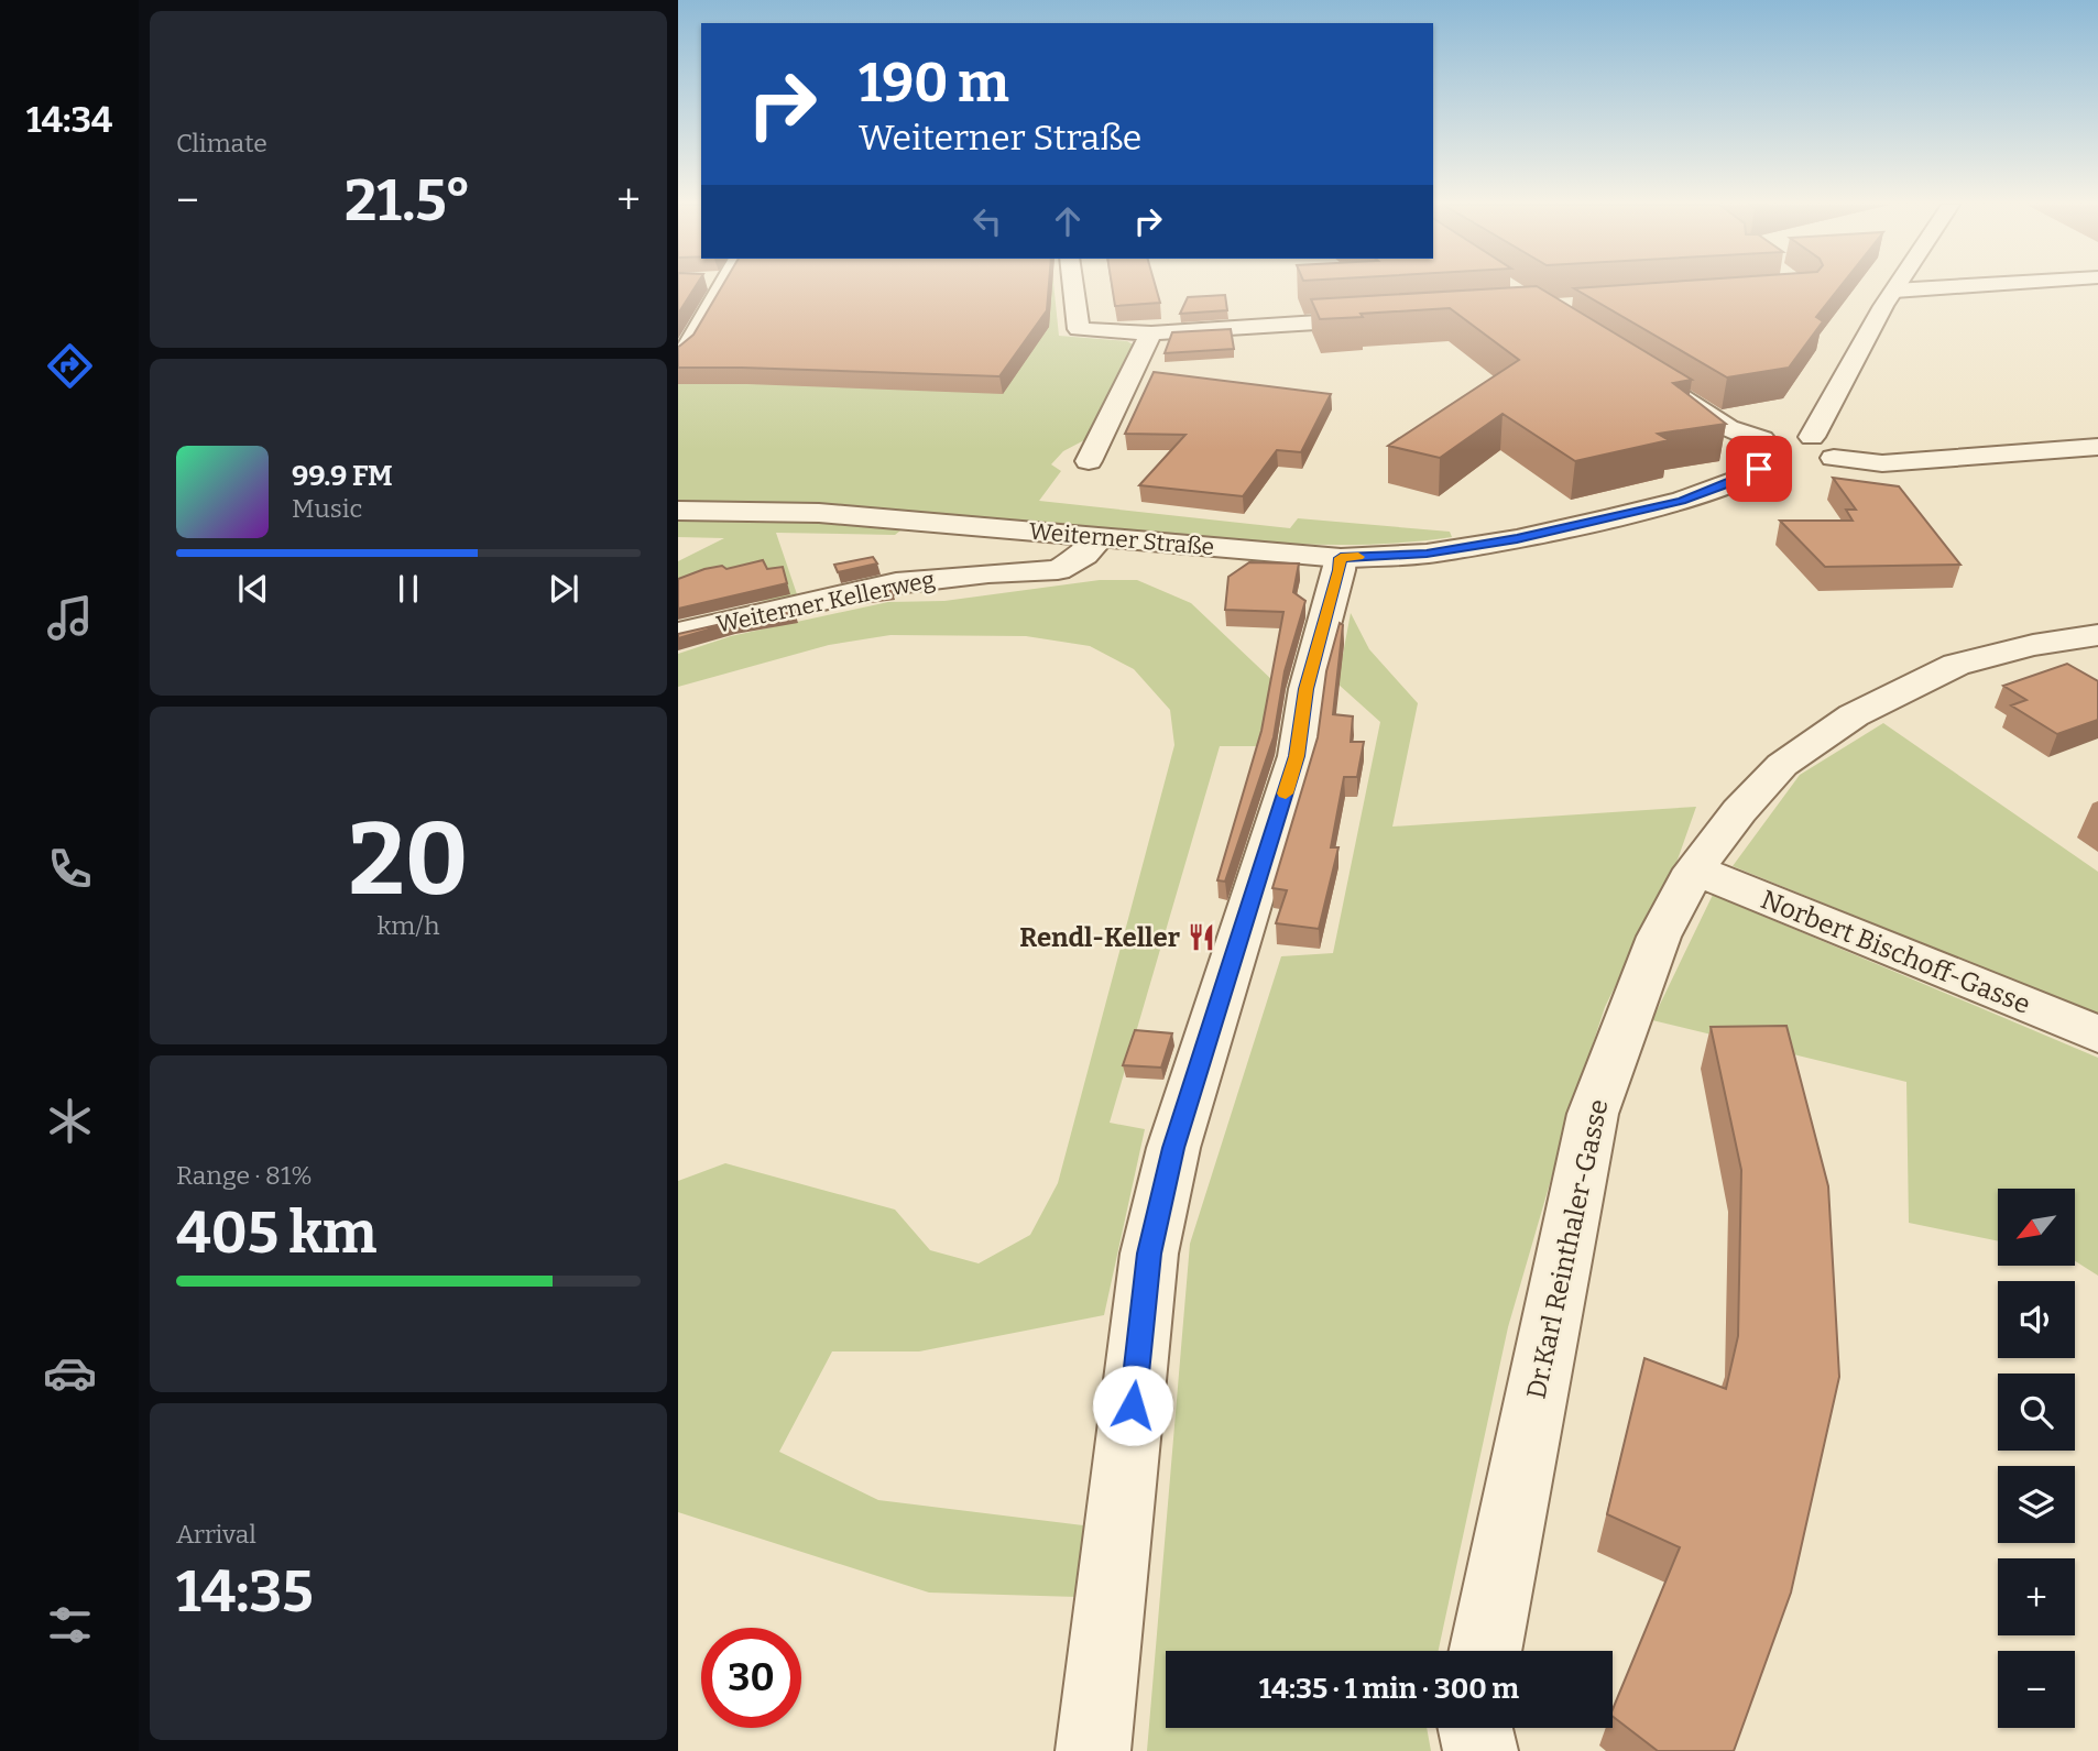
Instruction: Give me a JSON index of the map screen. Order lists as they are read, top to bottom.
{
  "streets": {
    "street": [
      "Weiterner Straße",
      "Weiterner Kellerweg",
      "Norbert Bischoff-Gasse",
      "Dr.Karl Reinthaler-Gasse"
    ]
  },
  "crossings": [
    ["Weiterner Straße", "Weiterner Kellerweg"],
    ["Norbert Bischoff-Gasse", "Dr.Karl Reinthaler-Gasse"]
  ],
  "places": {
    "restaurant": ["Rendl-Keller"]
  },
  "north": "bottom left",
  "page": {
    "tabs": "14:34",
    "tile": [
      "Climate",
      ["20", "km/h"],
      ["Range · 81%", "405 km"],
      ["Arrival", "14:35"]
    ],
    "turn": ["190 m", "Weiterner Straße"],
    "heat": ["−", "21.5°", "+"],
    "song": ["99.9 FM", "Music"],
    "map_buttons": ["+", "−"],
    "limit": "30",
    "trip": "14:35 · 1 min · 300 m"
  }
}
